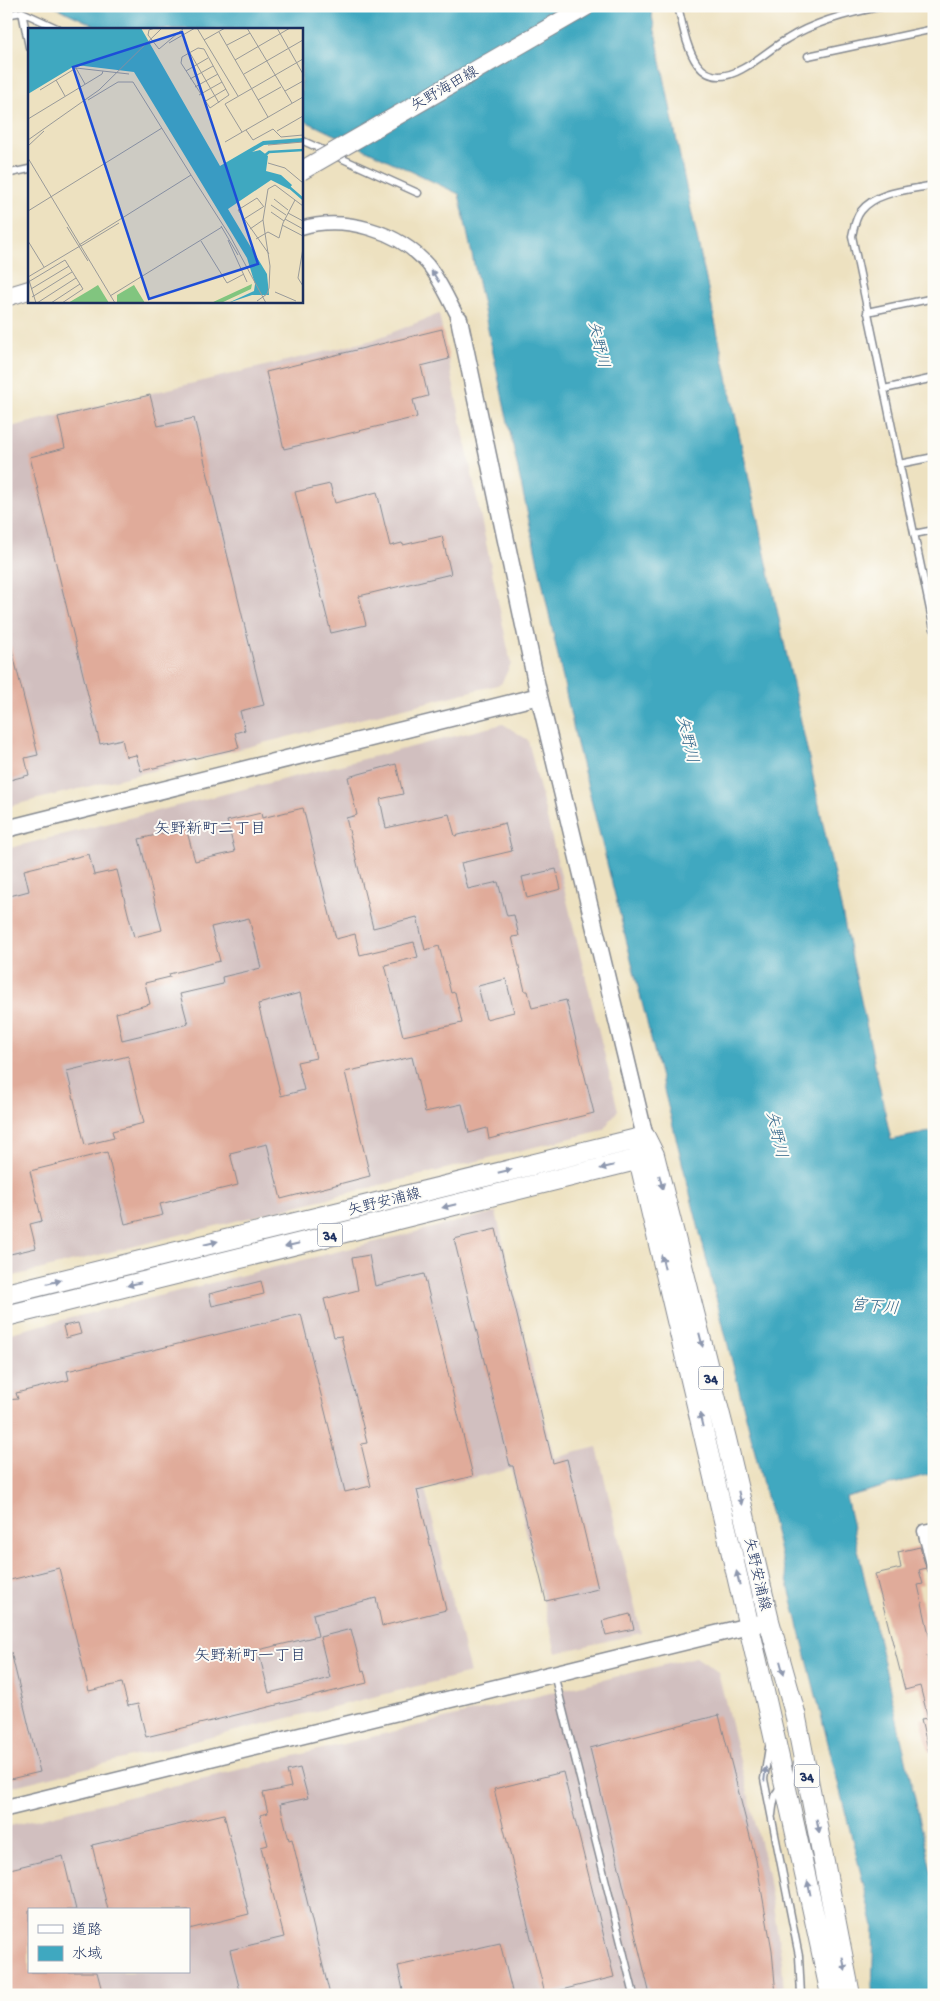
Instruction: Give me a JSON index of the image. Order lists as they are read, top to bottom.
{
  "streets": {
    "main road": ["矢野海田線", "矢野安浦線", "34"]
  },
  "districts": ["矢野新町二丁目", "矢野新町一丁目"],
  "water": ["矢野川", "宮下川"],
  "legend": ["道路", "水域"]
}
